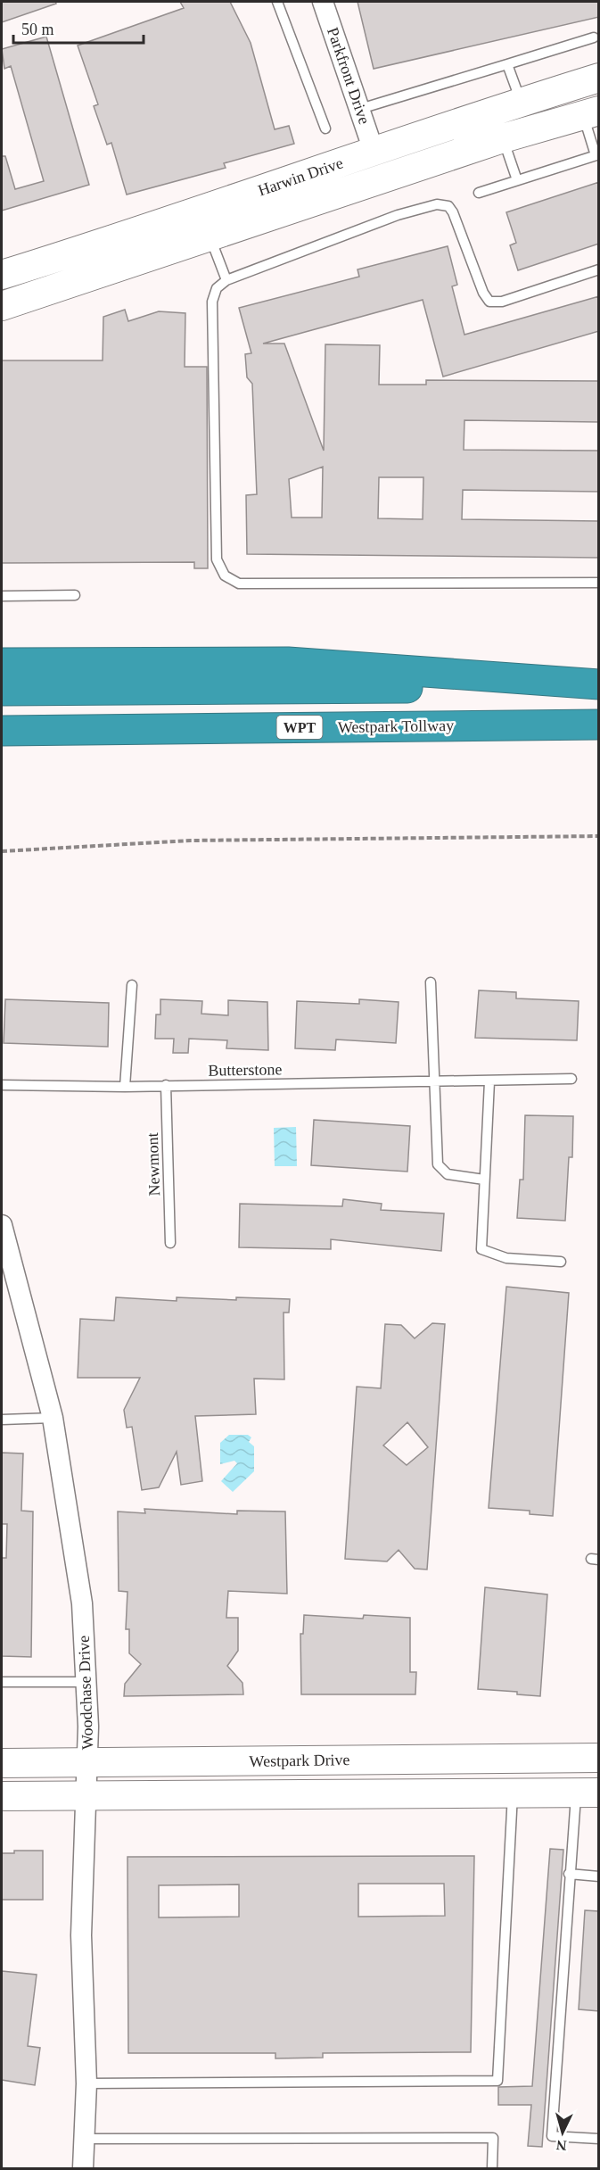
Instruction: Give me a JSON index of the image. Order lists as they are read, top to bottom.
{
  "streets": {
    "highway": ["Westpark Tollway", "WPT"],
    "main road": ["Harwin Drive", "Westpark Drive"],
    "street": ["Parkfront Drive", "Woodchase Drive"],
    "lane": ["Butterstone", "Newmont"]
  },
  "crossings": [
    ["Parkfront Drive", "Harwin Drive"],
    ["Butterstone", "Newmont"],
    ["Woodchase Drive", "Westpark Drive"]
  ],
  "scale_bar": "50 m",
  "north": "bottom"
}
